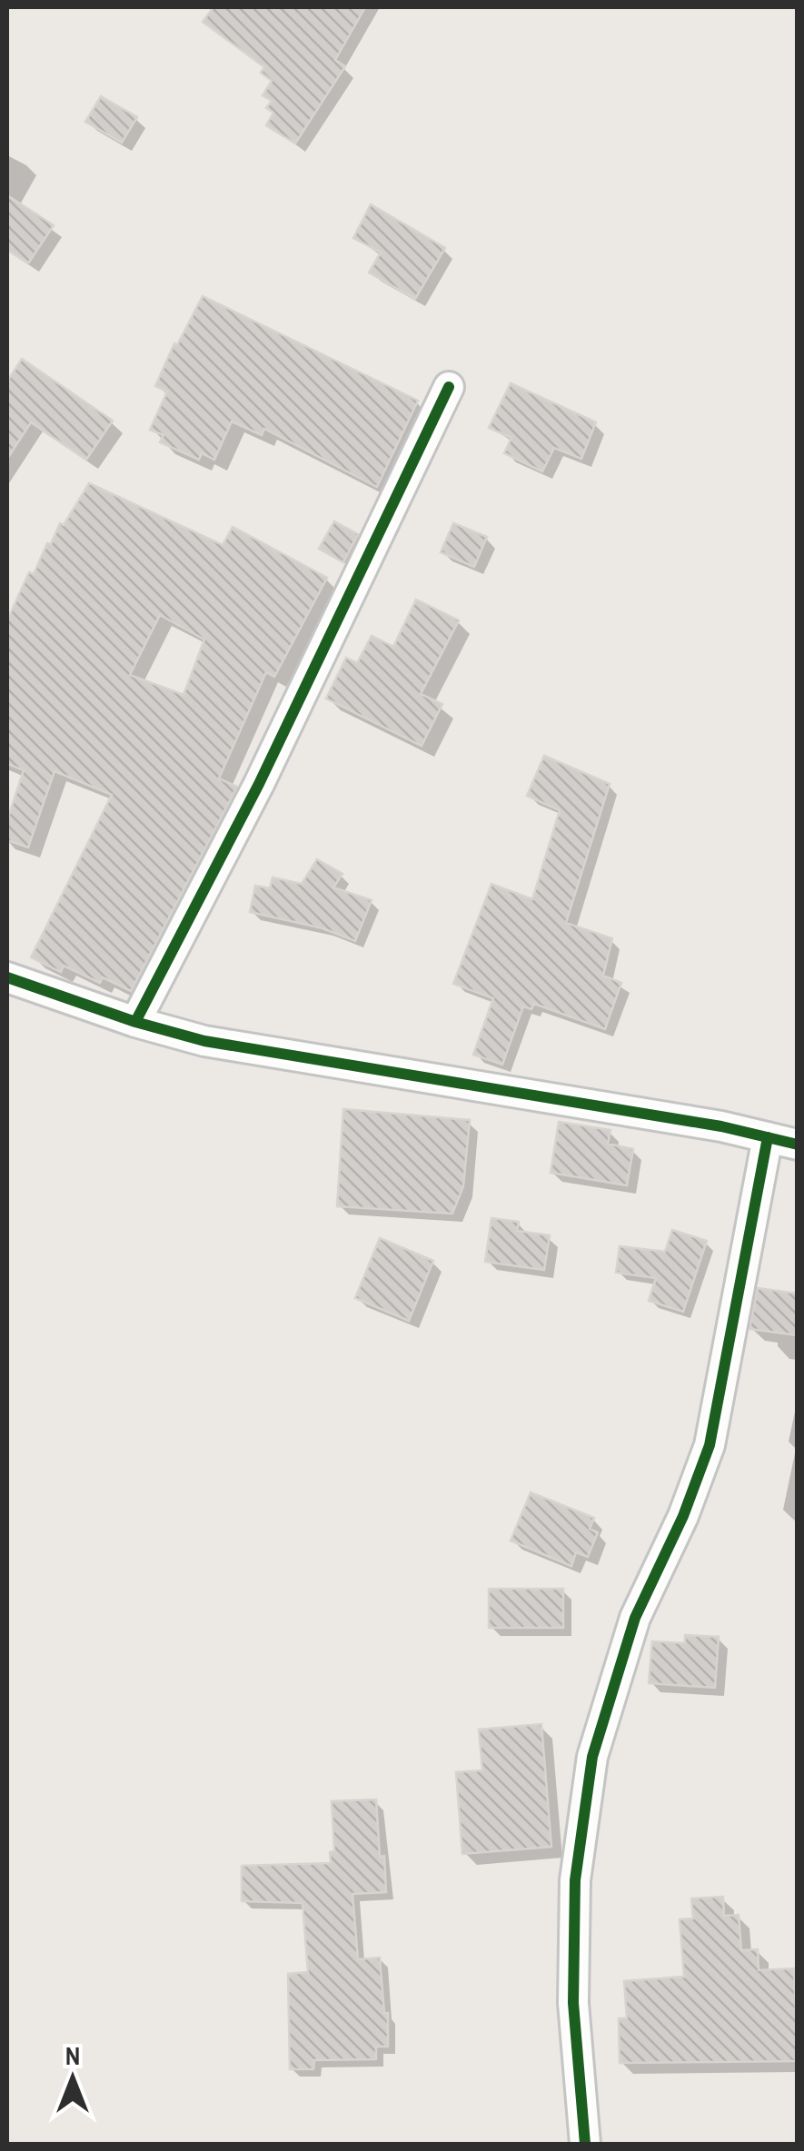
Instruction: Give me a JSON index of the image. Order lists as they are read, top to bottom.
{
  "north": "top"
}
